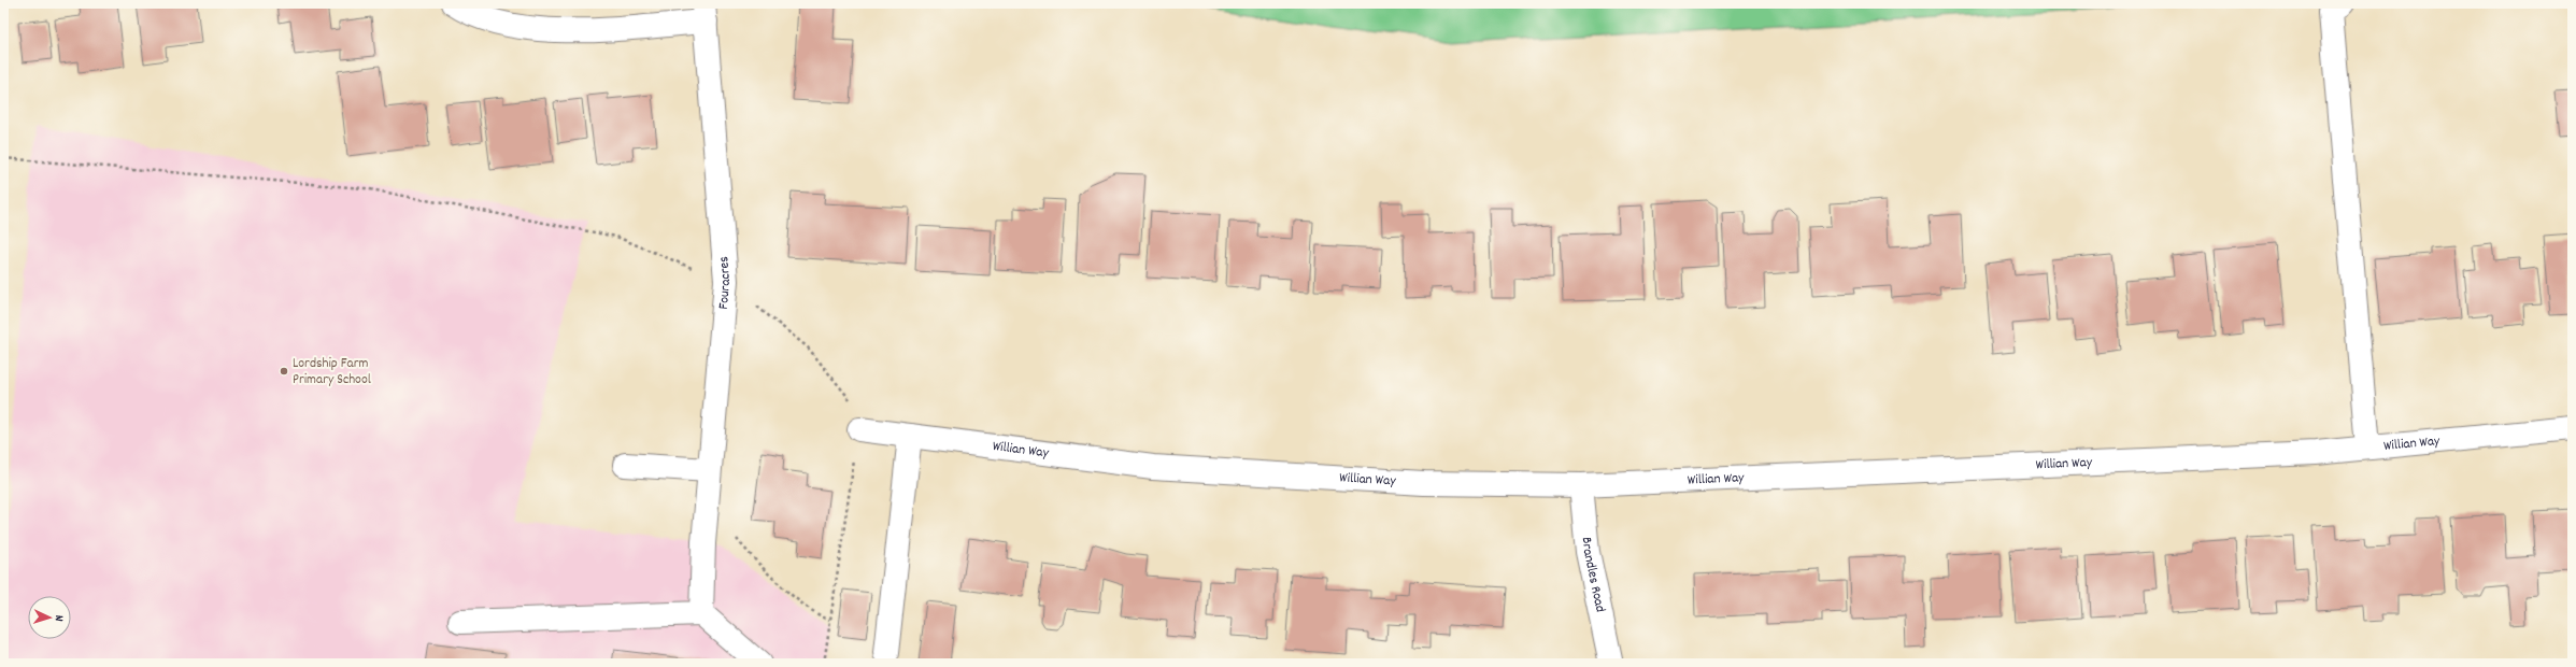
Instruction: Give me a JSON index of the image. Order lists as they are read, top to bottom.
{
  "streets": {
    "street": ["Fouracres", "Willian Way", "Brandles Road"]
  },
  "crossings": [
    ["Willian Way", "Brandles Road"]
  ],
  "places": ["Lordship Farm Primary School"],
  "north": "right"
}
